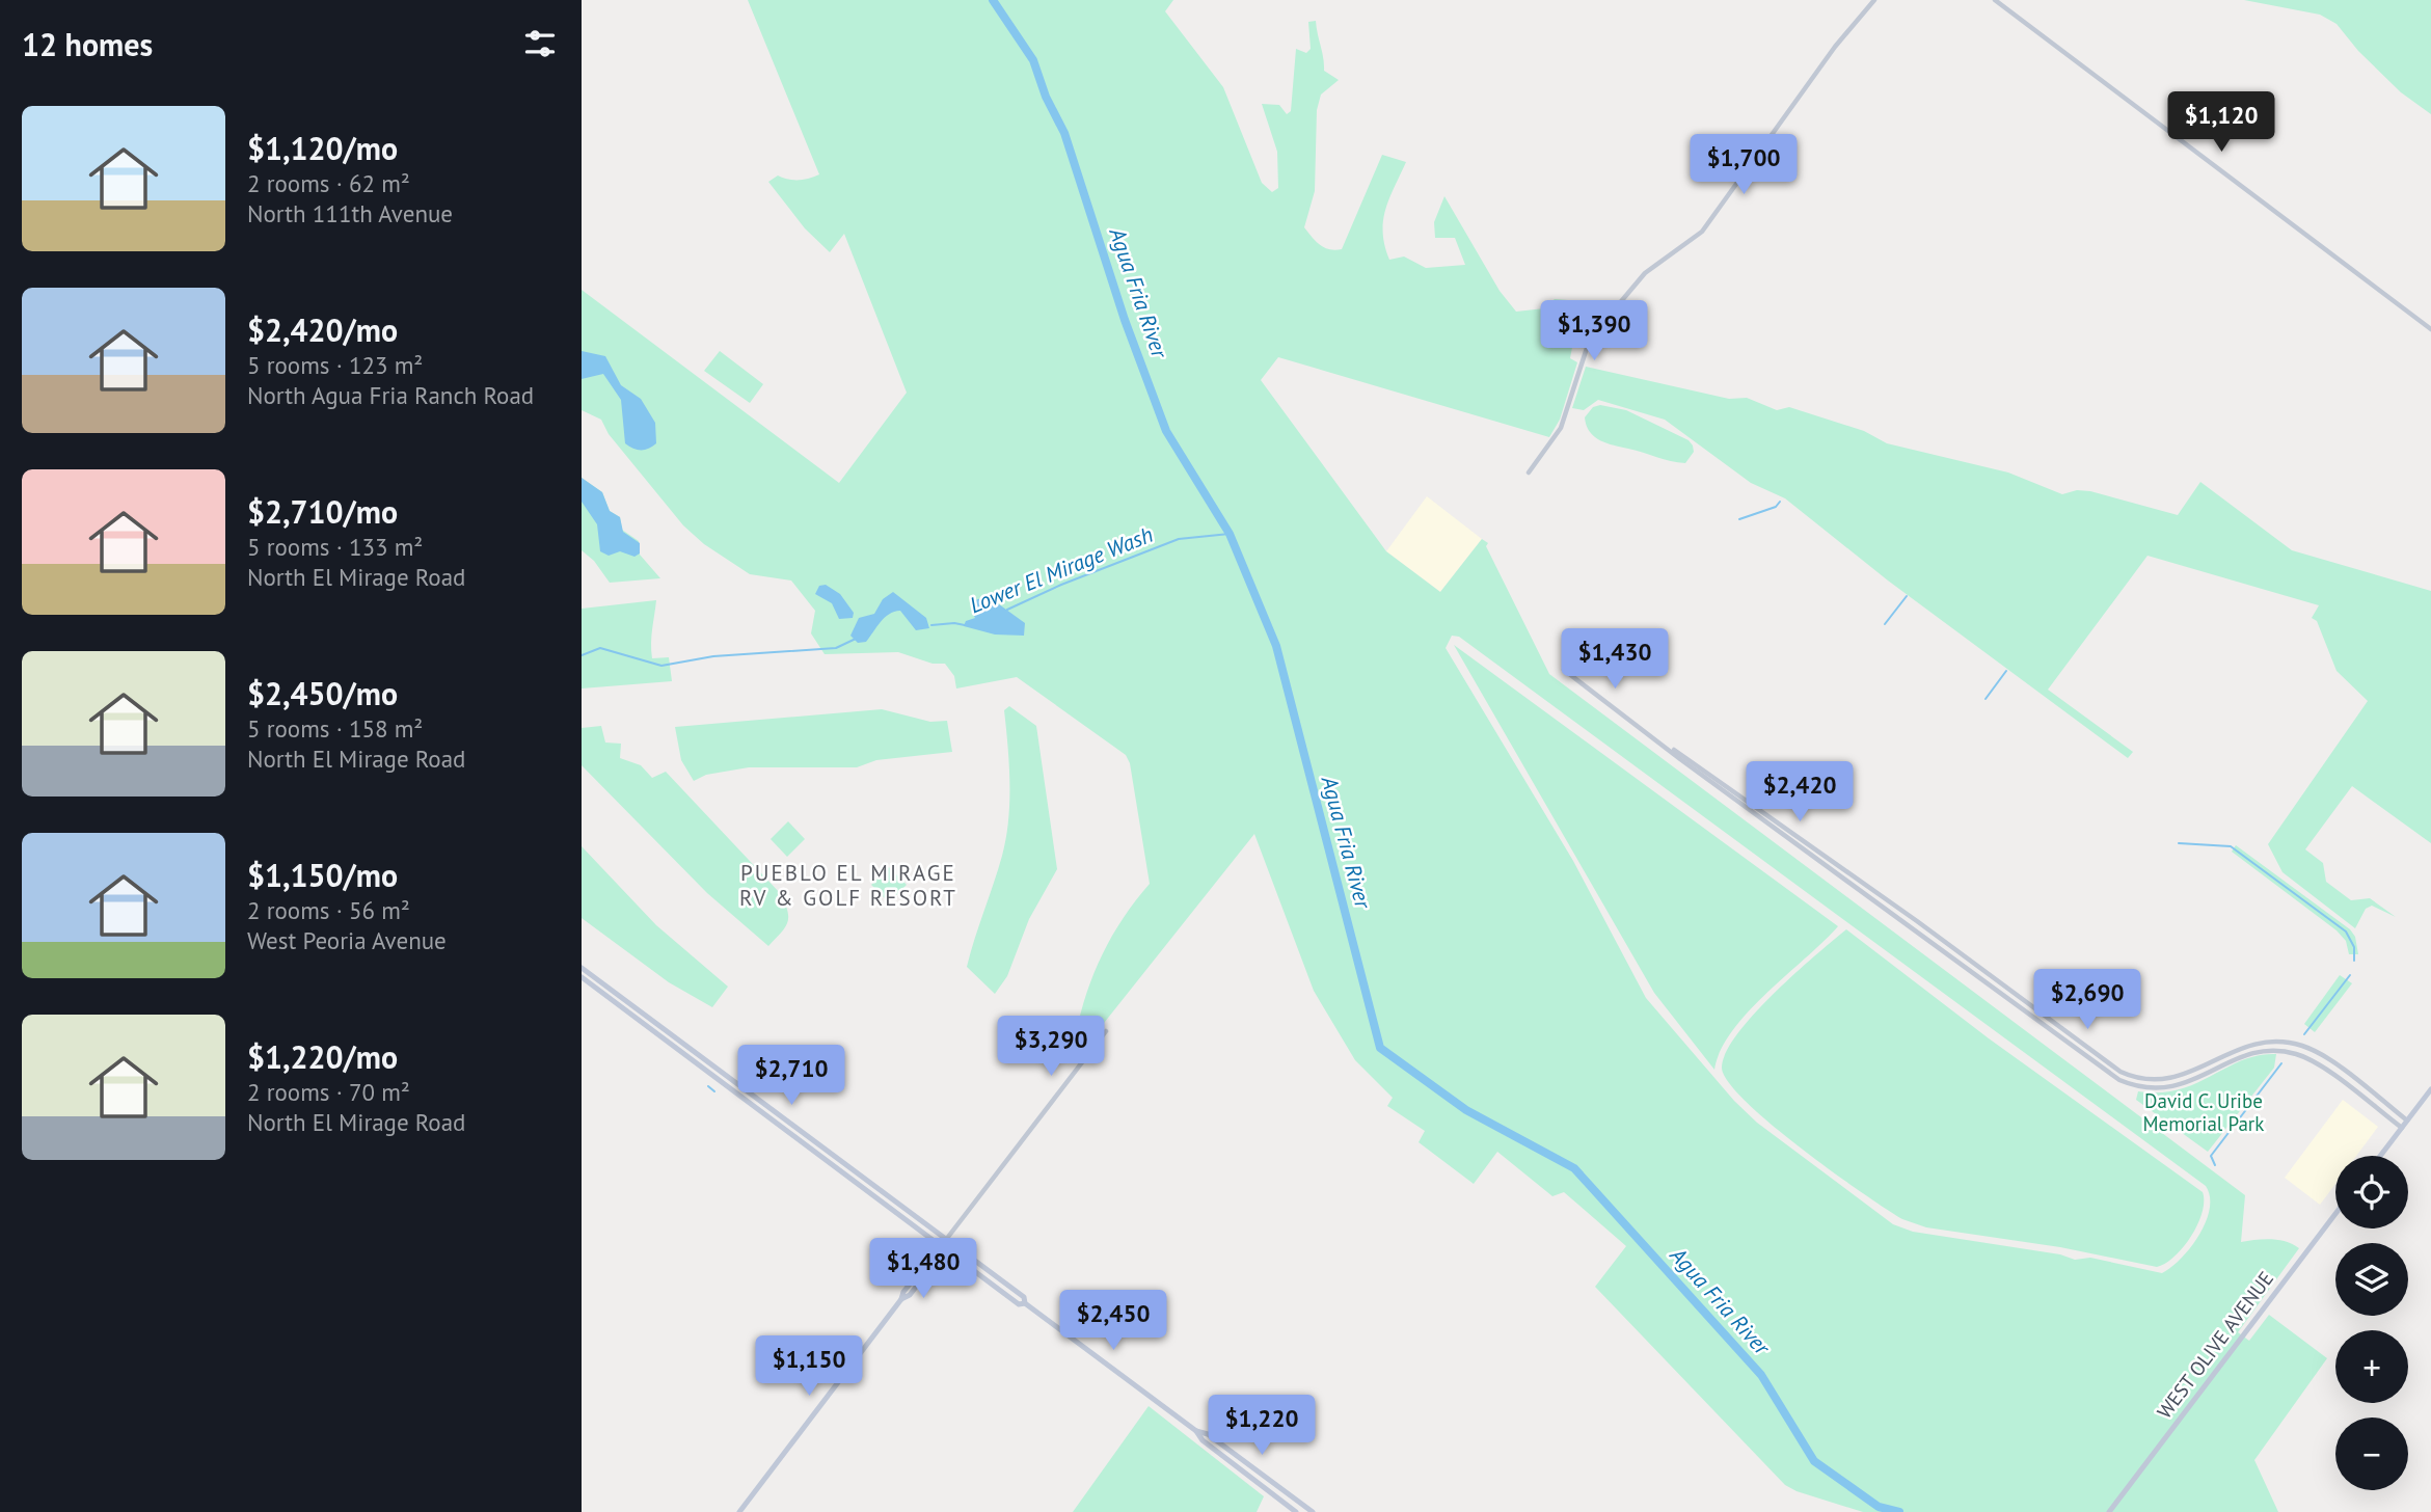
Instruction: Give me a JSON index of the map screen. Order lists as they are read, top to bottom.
{
  "streets": {
    "main road": ["WEST OLIVE AVENUE"]
  },
  "districts": ["PUEBLO EL MIRAGE RV & GOLF RESORT"],
  "water": ["Agua Fria River", "Lower El Mirage Wash"],
  "parks": ["David C. Uribe Memorial Park"],
  "page": {
    "heading": "12 homes",
    "list": [
      {
        "name": "$1,120/mo",
        "note": "2 rooms · 62 m² · North 111th Avenue"
      },
      {
        "name": "$2,420/mo",
        "note": "5 rooms · 123 m² · North Agua Fria Ranch Road"
      },
      {
        "name": "$2,710/mo",
        "note": "5 rooms · 133 m² · North El Mirage Road"
      },
      {
        "name": "$2,450/mo",
        "note": "5 rooms · 158 m² · North El Mirage Road"
      },
      {
        "name": "$1,150/mo",
        "note": "2 rooms · 56 m² · West Peoria Avenue"
      },
      {
        "name": "$1,220/mo",
        "note": "2 rooms · 70 m² · North El Mirage Road"
      }
    ],
    "price": [
      "$1,120",
      "$1,700",
      "$1,390",
      "$1,430",
      "$2,420",
      "$2,690",
      "$3,290",
      "$2,710",
      "$1,480",
      "$2,450",
      "$1,150",
      "$1,220"
    ],
    "map_buttons": ["+", "−"]
  }
}
